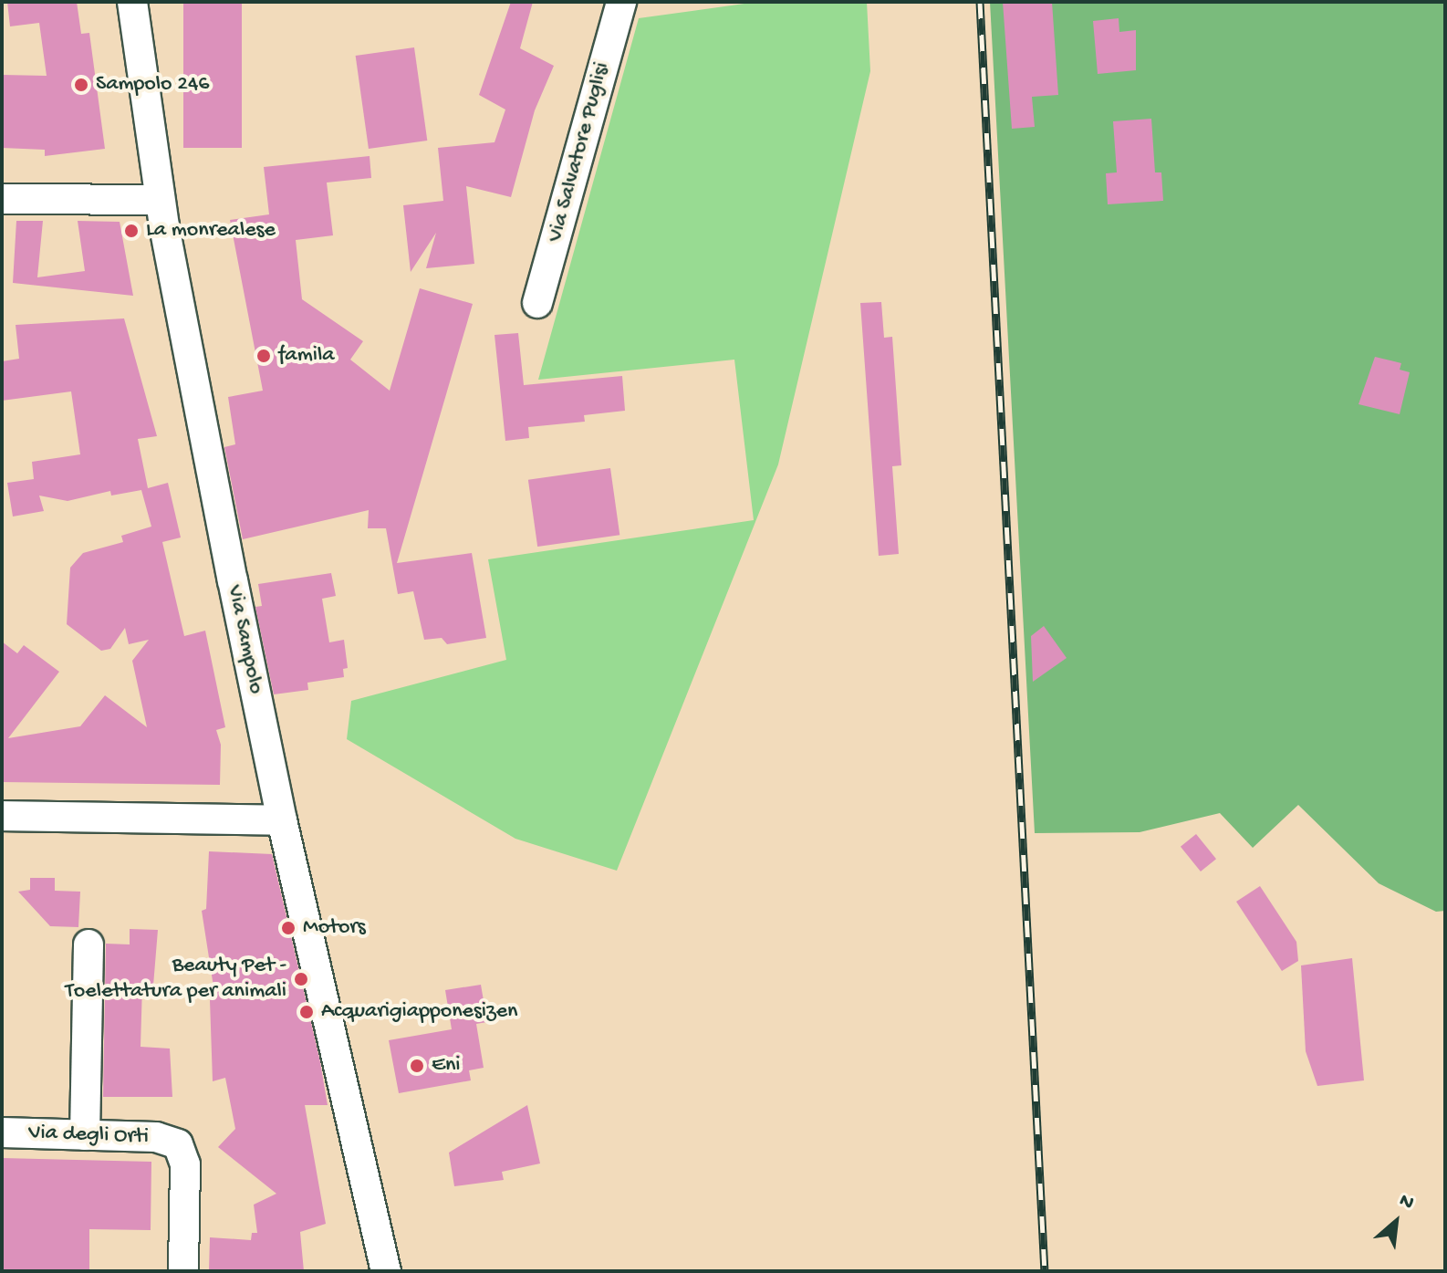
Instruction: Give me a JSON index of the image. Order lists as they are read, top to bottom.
{
  "streets": {
    "street": ["Via Salvatore Puglisi", "Via Sampolo", "Via degli Orti"]
  },
  "places": [
    "Sampolo 246",
    "La monrealese",
    "famila",
    "Motors",
    "Beauty Pet - Toelettatura per animali",
    "Acquarigiapponesizen",
    "Eni"
  ],
  "north": "top right"
}
